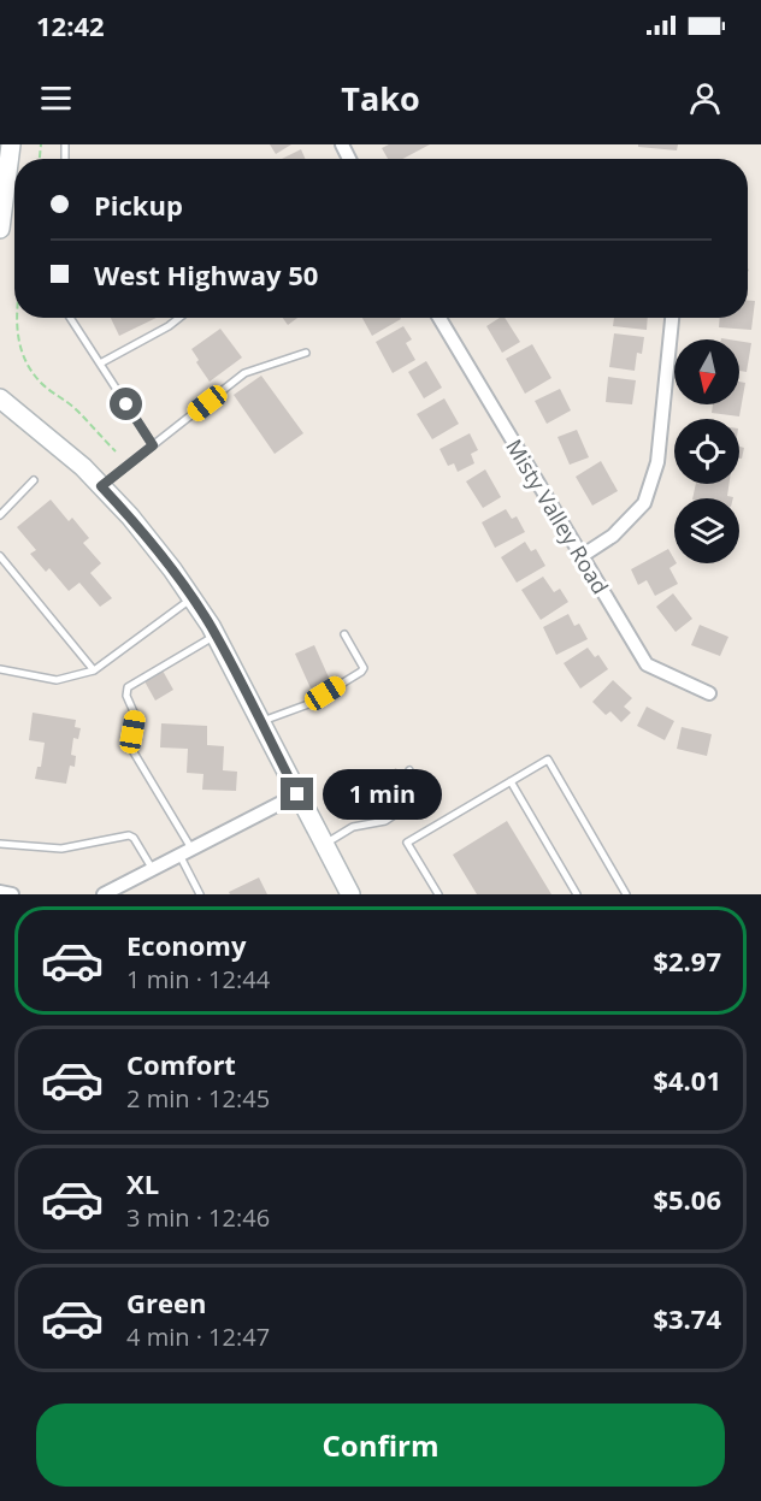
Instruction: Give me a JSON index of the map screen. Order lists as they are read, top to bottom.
{
  "streets": {
    "street": ["Misty Valley Road"]
  },
  "north": "bottom",
  "page": {
    "status": "12:42",
    "header": "Tako",
    "banner": ["Pickup", "West Highway 50"],
    "bubble": "1 min",
    "list": [
      {
        "name": "Economy",
        "note": "1 min · 12:44",
        "value": "$2.97"
      },
      {
        "name": "Comfort",
        "note": "2 min · 12:45",
        "value": "$4.01"
      },
      {
        "name": "XL",
        "note": "3 min · 12:46",
        "value": "$5.06"
      },
      {
        "name": "Green",
        "note": "4 min · 12:47",
        "value": "$3.74"
      }
    ],
    "buttons": "Confirm"
  }
}
